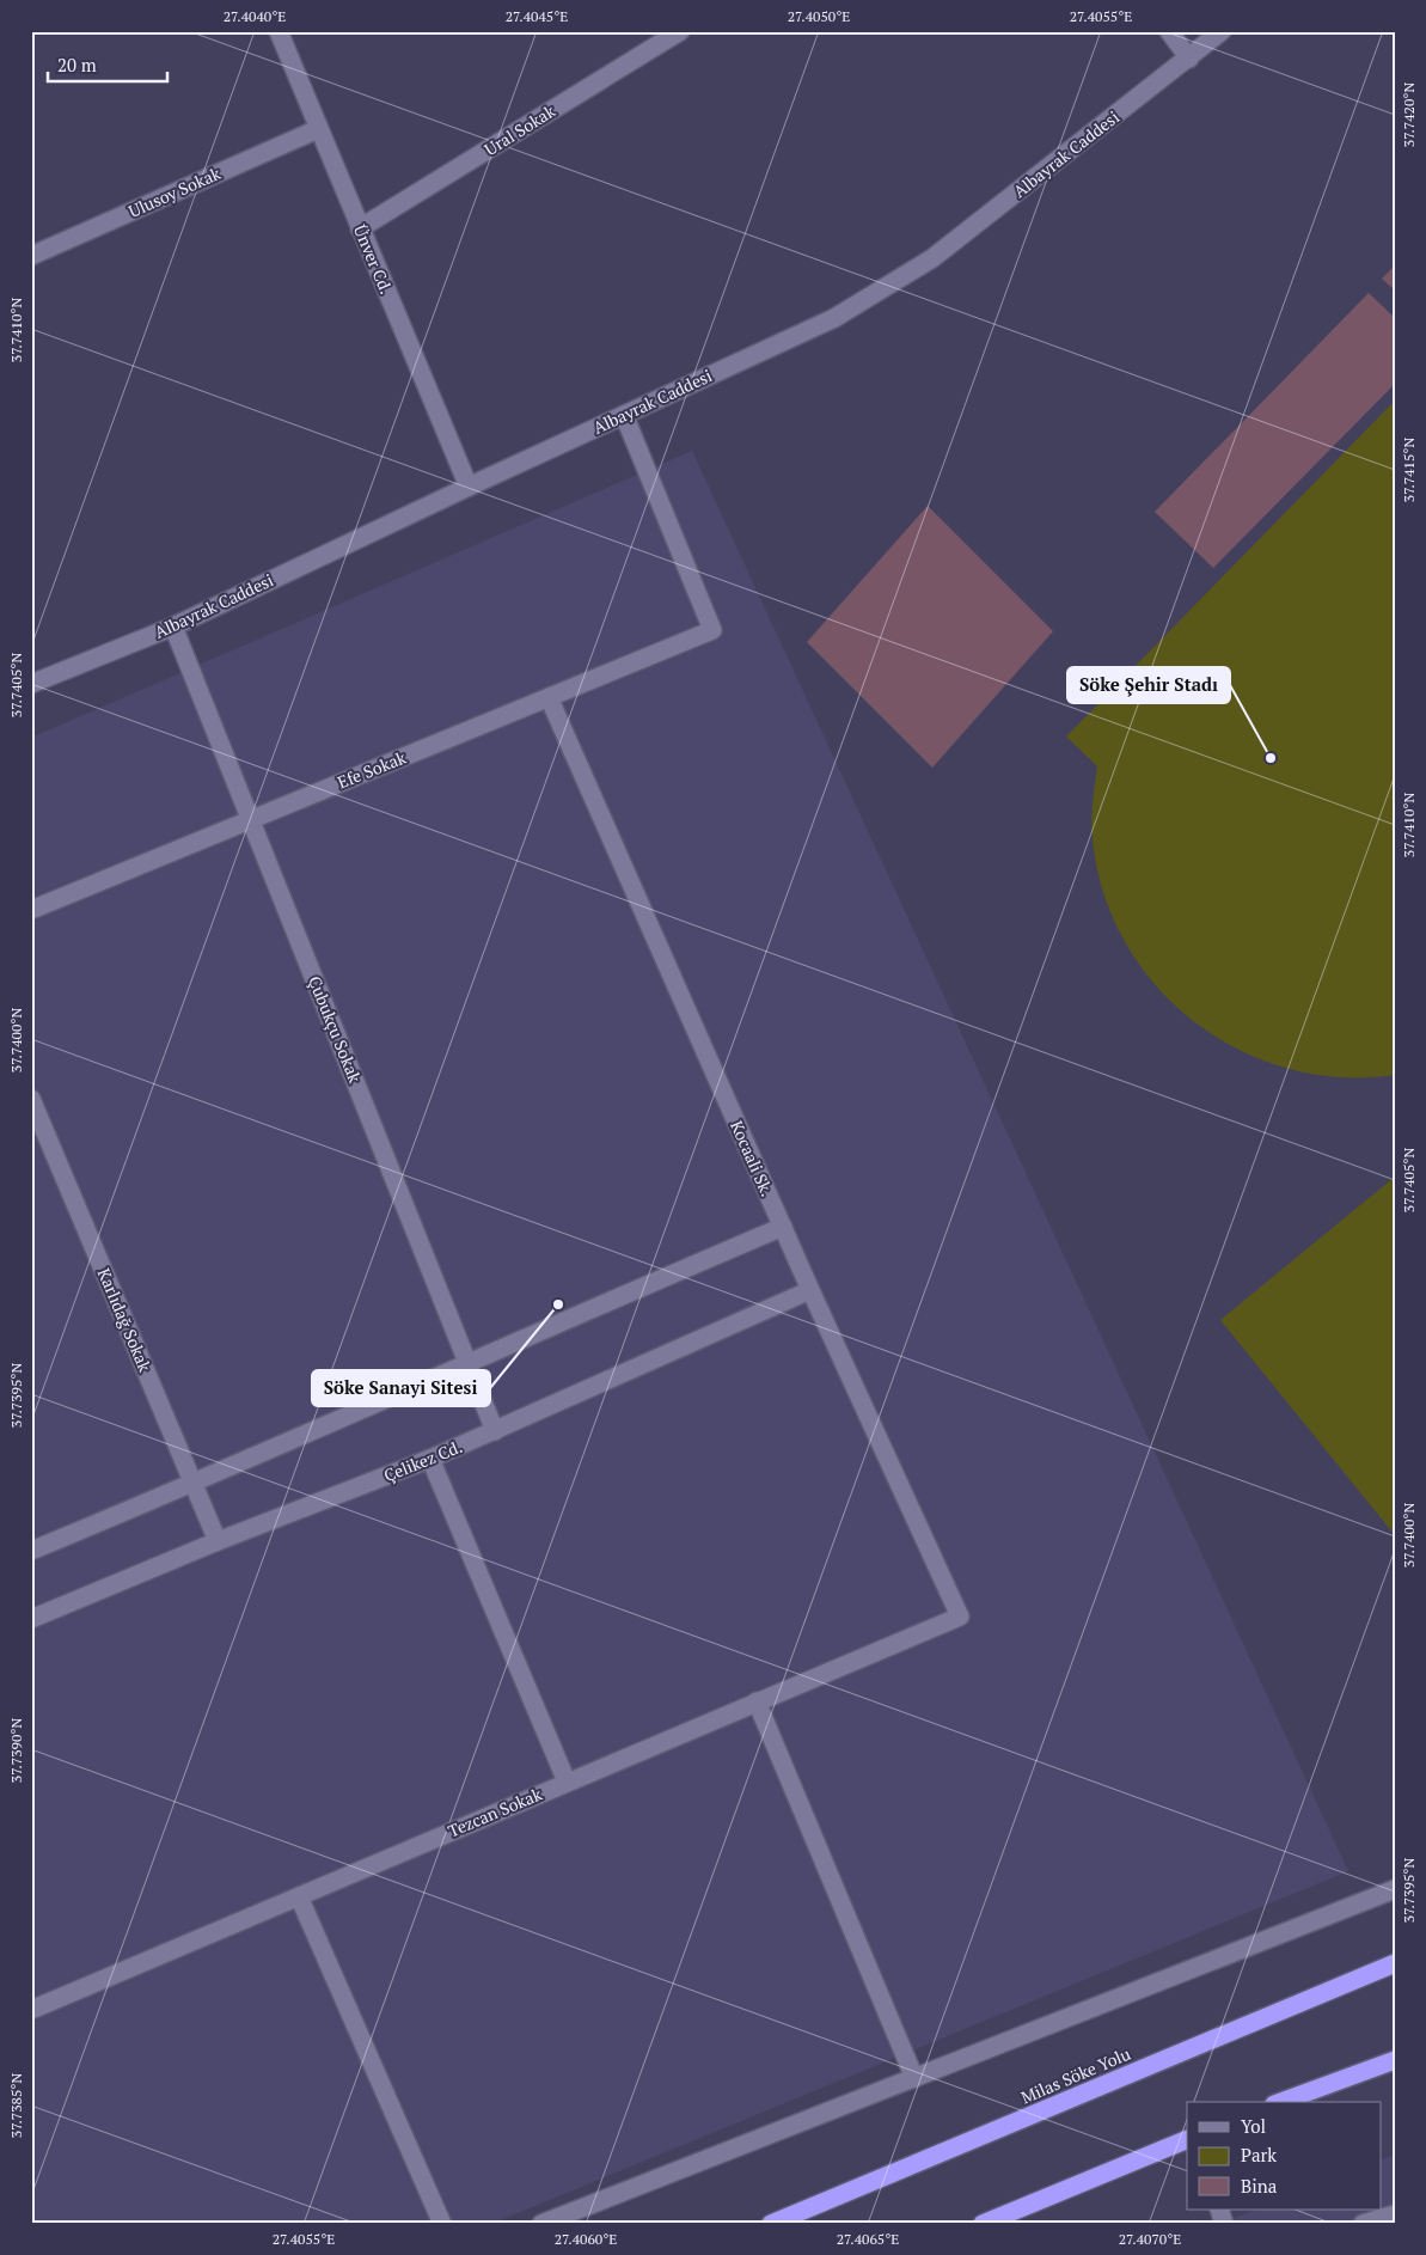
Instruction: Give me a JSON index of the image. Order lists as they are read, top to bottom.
{
  "streets": {
    "highway": ["Milas Söke Yolu"],
    "street": [
      "Ural Sokak",
      "Albayrak Caddesi",
      "Ulusoy Sokak",
      "Ünver Cd.",
      "Efe Sokak",
      "Çubukçu Sokak",
      "Kocaali Sk.",
      "Karlıdağ Sokak",
      "Çelikez Cd.",
      "Tezcan Sokak"
    ]
  },
  "crossings": [
    ["Ural Sokak", "Ünver Cd."],
    ["Albayrak Caddesi", "Ünver Cd."],
    ["Albayrak Caddesi", "Efe Sokak"],
    ["Albayrak Caddesi", "Çubukçu Sokak"],
    ["Ulusoy Sokak", "Ünver Cd."],
    ["Efe Sokak", "Çubukçu Sokak"],
    ["Efe Sokak", "Kocaali Sk."],
    ["Çubukçu Sokak", "Çelikez Cd."],
    ["Kocaali Sk.", "Çelikez Cd."],
    ["Kocaali Sk.", "Tezcan Sokak"],
    ["Karlıdağ Sokak", "Çelikez Cd."]
  ],
  "places": ["Söke Şehir Stadı", "Söke Sanayi Sitesi"],
  "legend": ["Yol", "Park", "Bina"],
  "scale_bar": "20 m",
  "coordinates": [
    "27.4040°E",
    "27.4045°E",
    "27.4050°E",
    "27.4055°E",
    "37.7420°N",
    "37.7410°N",
    "37.7415°N",
    "37.7405°N",
    "37.7400°N",
    "37.7395°N",
    "37.7390°N",
    "37.7385°N",
    "27.4060°E",
    "27.4065°E",
    "27.4070°E"
  ]
}
